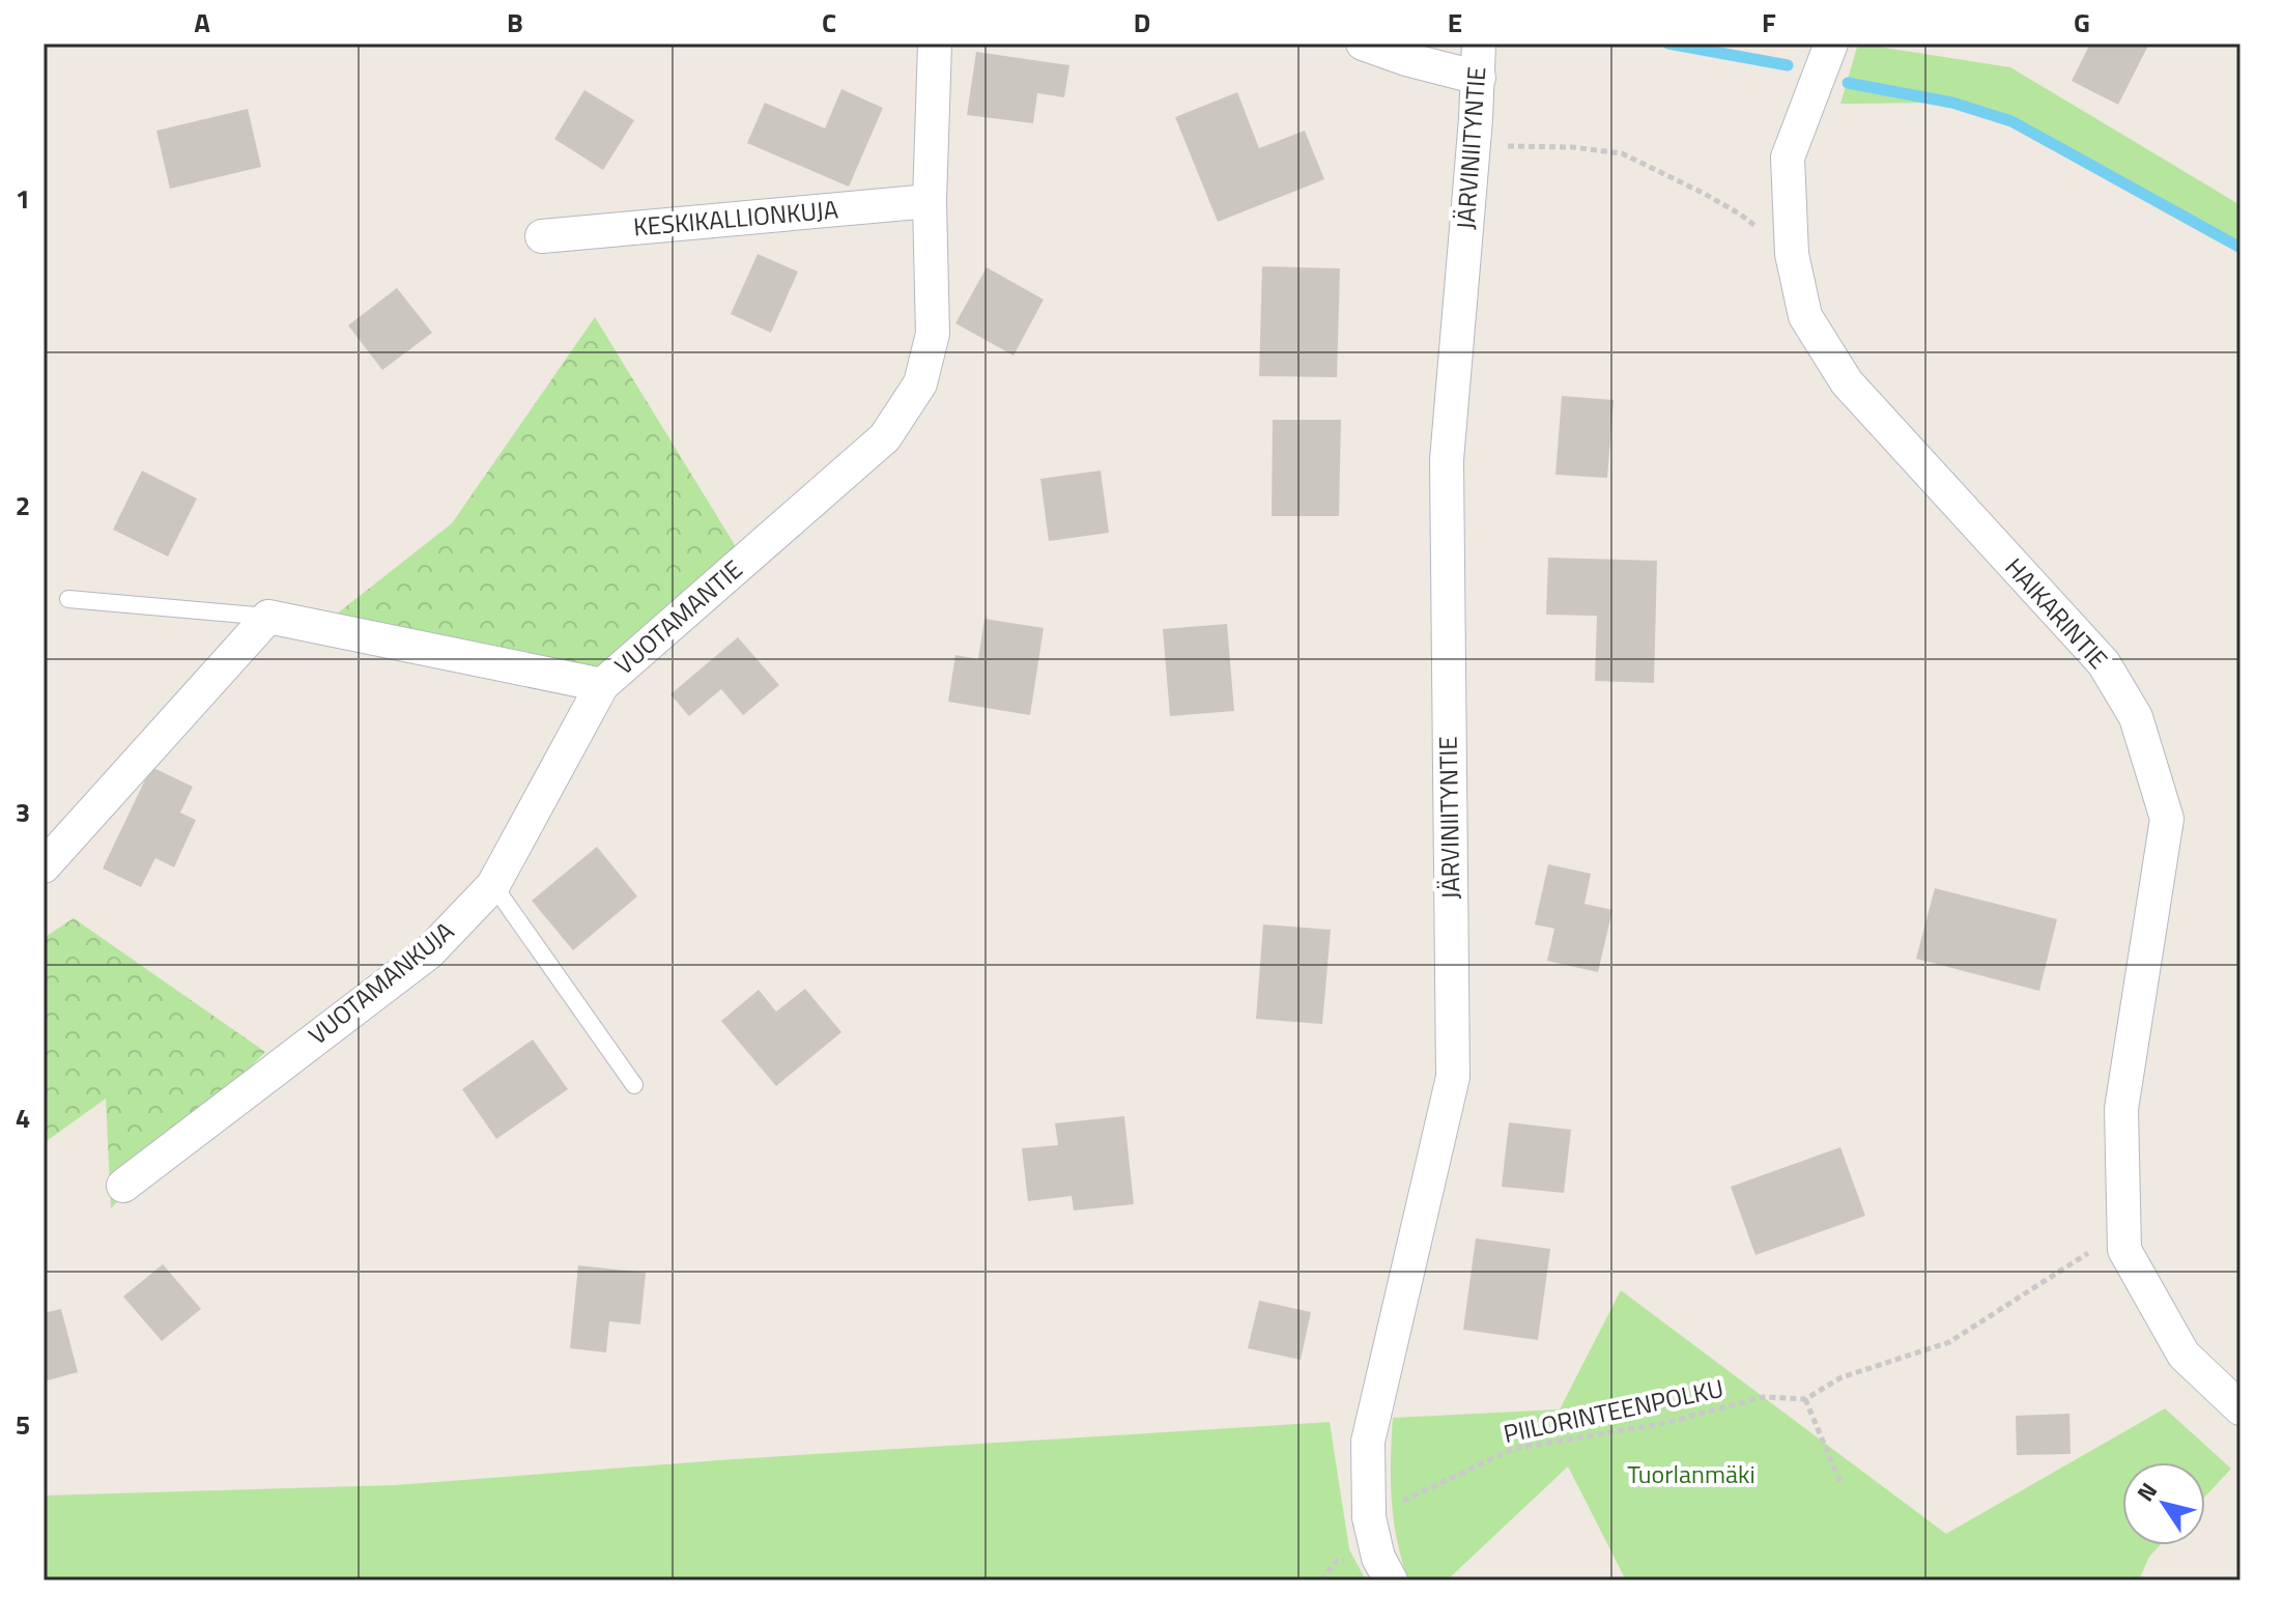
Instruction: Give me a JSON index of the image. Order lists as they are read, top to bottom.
{
  "streets": {
    "street": [
      "JÄRVINIITYNTIE",
      "KESKIKALLIONKUJA",
      "HAIKARINTIE",
      "VUOTAMANTIE",
      "VUOTAMANKUJA"
    ],
    "path": ["PIILORINTEENPOLKU"]
  },
  "crossings": [
    ["JÄRVINIITYNTIE", "PIILORINTEENPOLKU"],
    ["KESKIKALLIONKUJA", "VUOTAMANTIE"],
    ["VUOTAMANTIE", "VUOTAMANKUJA"]
  ],
  "parks": ["Tuorlanmäki"],
  "north": "top left",
  "grid": {
    "columns": [
      "A",
      "B",
      "C",
      "D",
      "E",
      "F",
      "G"
    ],
    "rows": [
      "1",
      "2",
      "3",
      "4",
      "5"
    ]
  }
}
